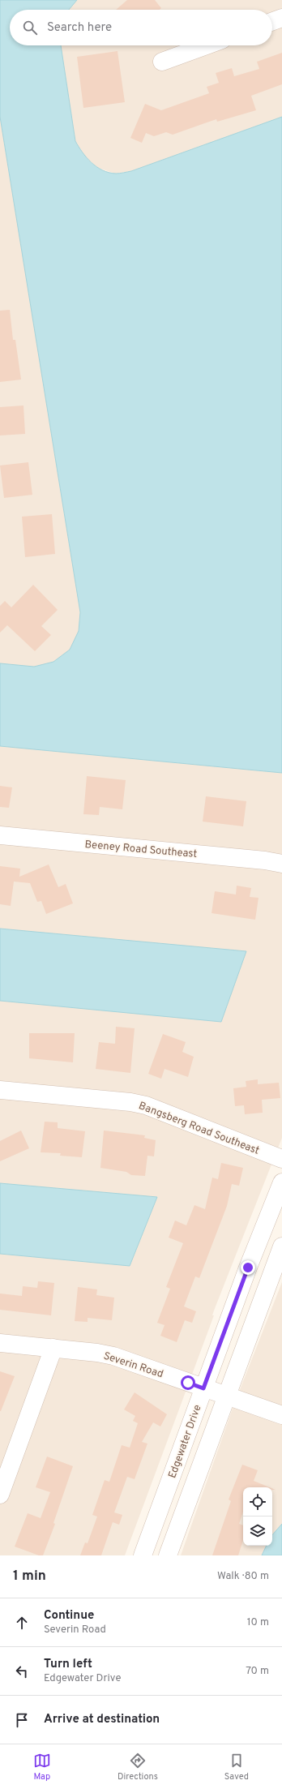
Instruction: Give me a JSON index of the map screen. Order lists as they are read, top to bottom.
{
  "streets": {
    "street": [
      "Beeney Road Southeast",
      "Bangsberg Road Southeast",
      "Severin Road",
      "Edgewater Drive"
    ]
  },
  "crossings": [
    ["Severin Road", "Edgewater Drive"]
  ],
  "page": {
    "search": "Search here",
    "heading": ["1 min", "Walk · 80 m"],
    "list": [
      ["Continue", "Severin Road", "10 m"],
      ["Turn left", "Edgewater Drive", "70 m"],
      "Arrive at destination"
    ],
    "nav": ["Map", "Directions", "Saved"]
  }
}
